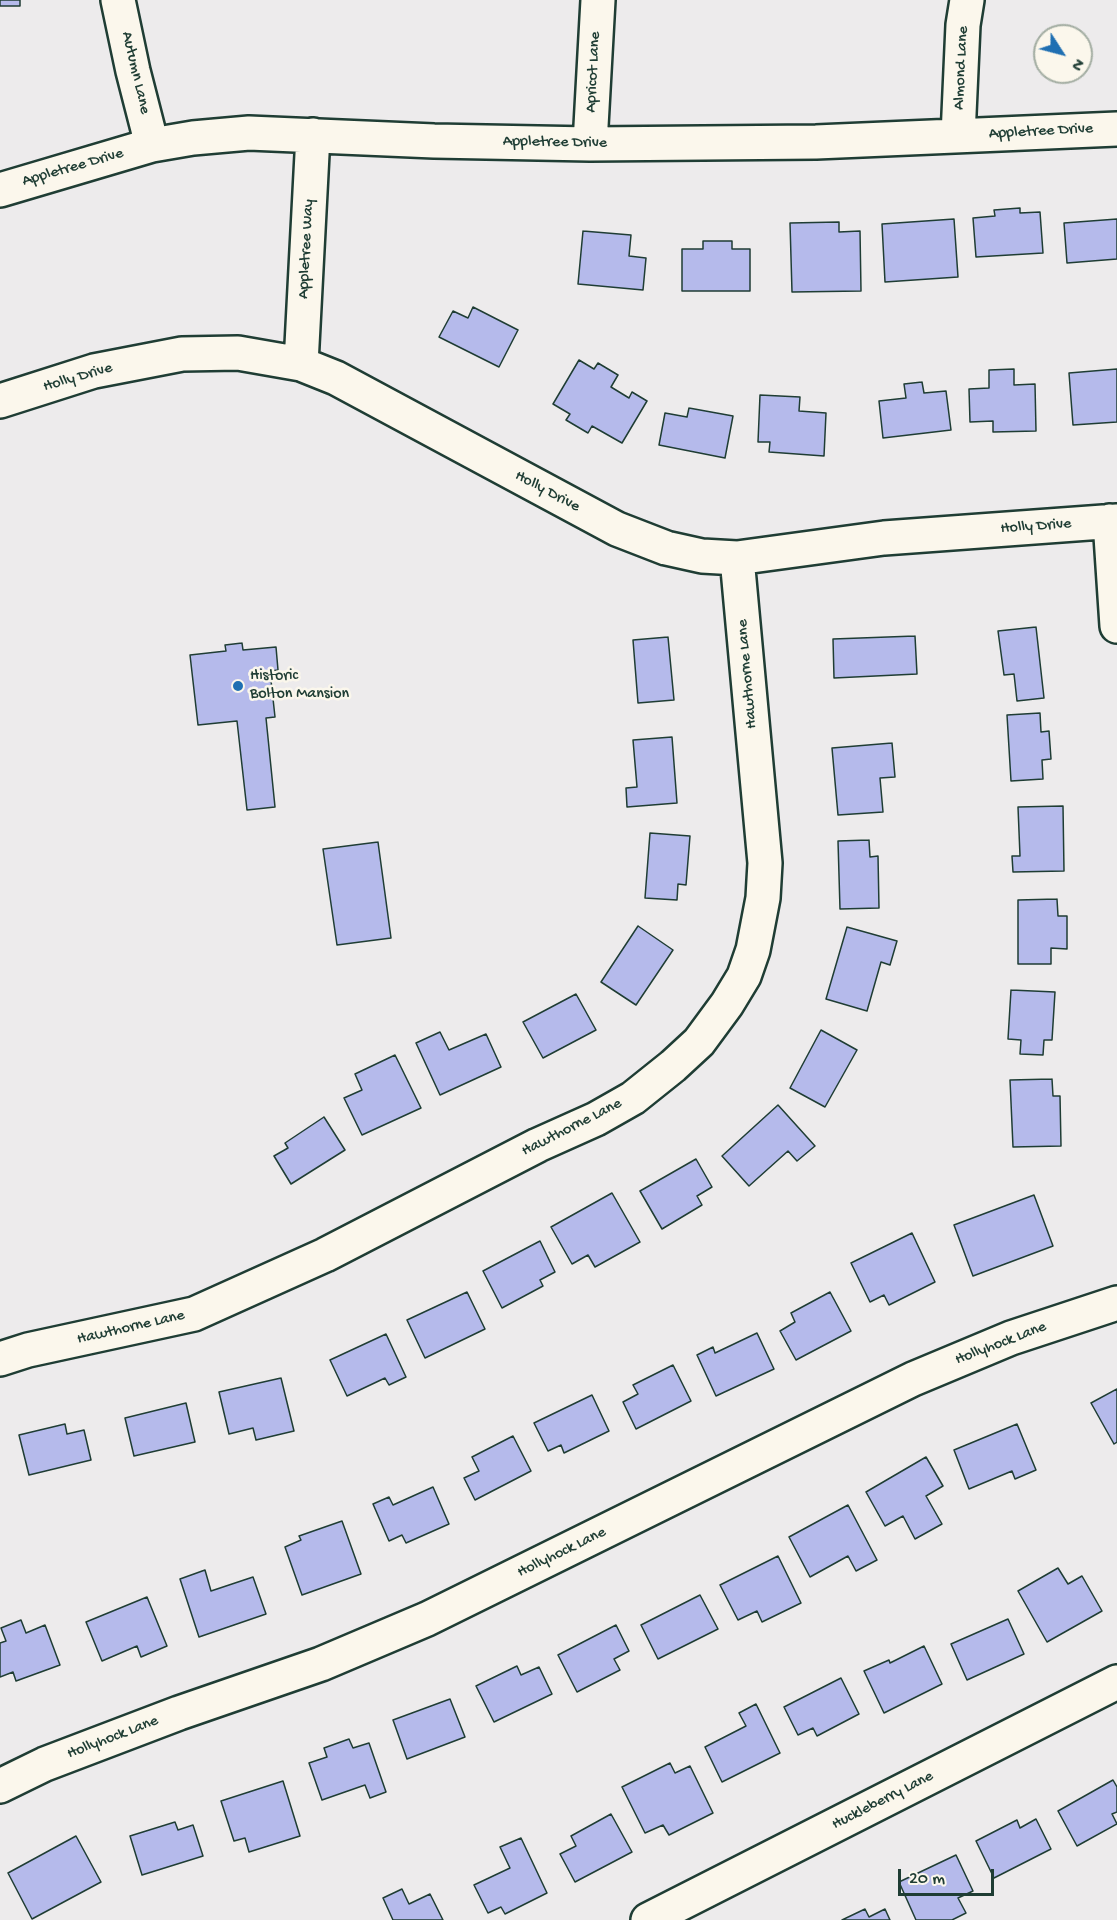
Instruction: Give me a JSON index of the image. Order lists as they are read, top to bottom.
{
  "streets": {
    "street": [
      "Almond Lane",
      "Apricot Lane",
      "Autumn Lane",
      "Appletree Drive",
      "Appletree Way",
      "Holly Drive",
      "Hawthorne Lane",
      "Hollyhock Lane",
      "Huckleberry Lane"
    ]
  },
  "crossings": [
    ["Almond Lane", "Appletree Drive"],
    ["Apricot Lane", "Appletree Drive"],
    ["Autumn Lane", "Appletree Drive"],
    ["Appletree Drive", "Appletree Way"],
    ["Appletree Way", "Holly Drive"],
    ["Holly Drive", "Hawthorne Lane"]
  ],
  "places": ["Historic Bolton Mansion"],
  "scale_bar": "20 m",
  "north": "bottom right"
}
